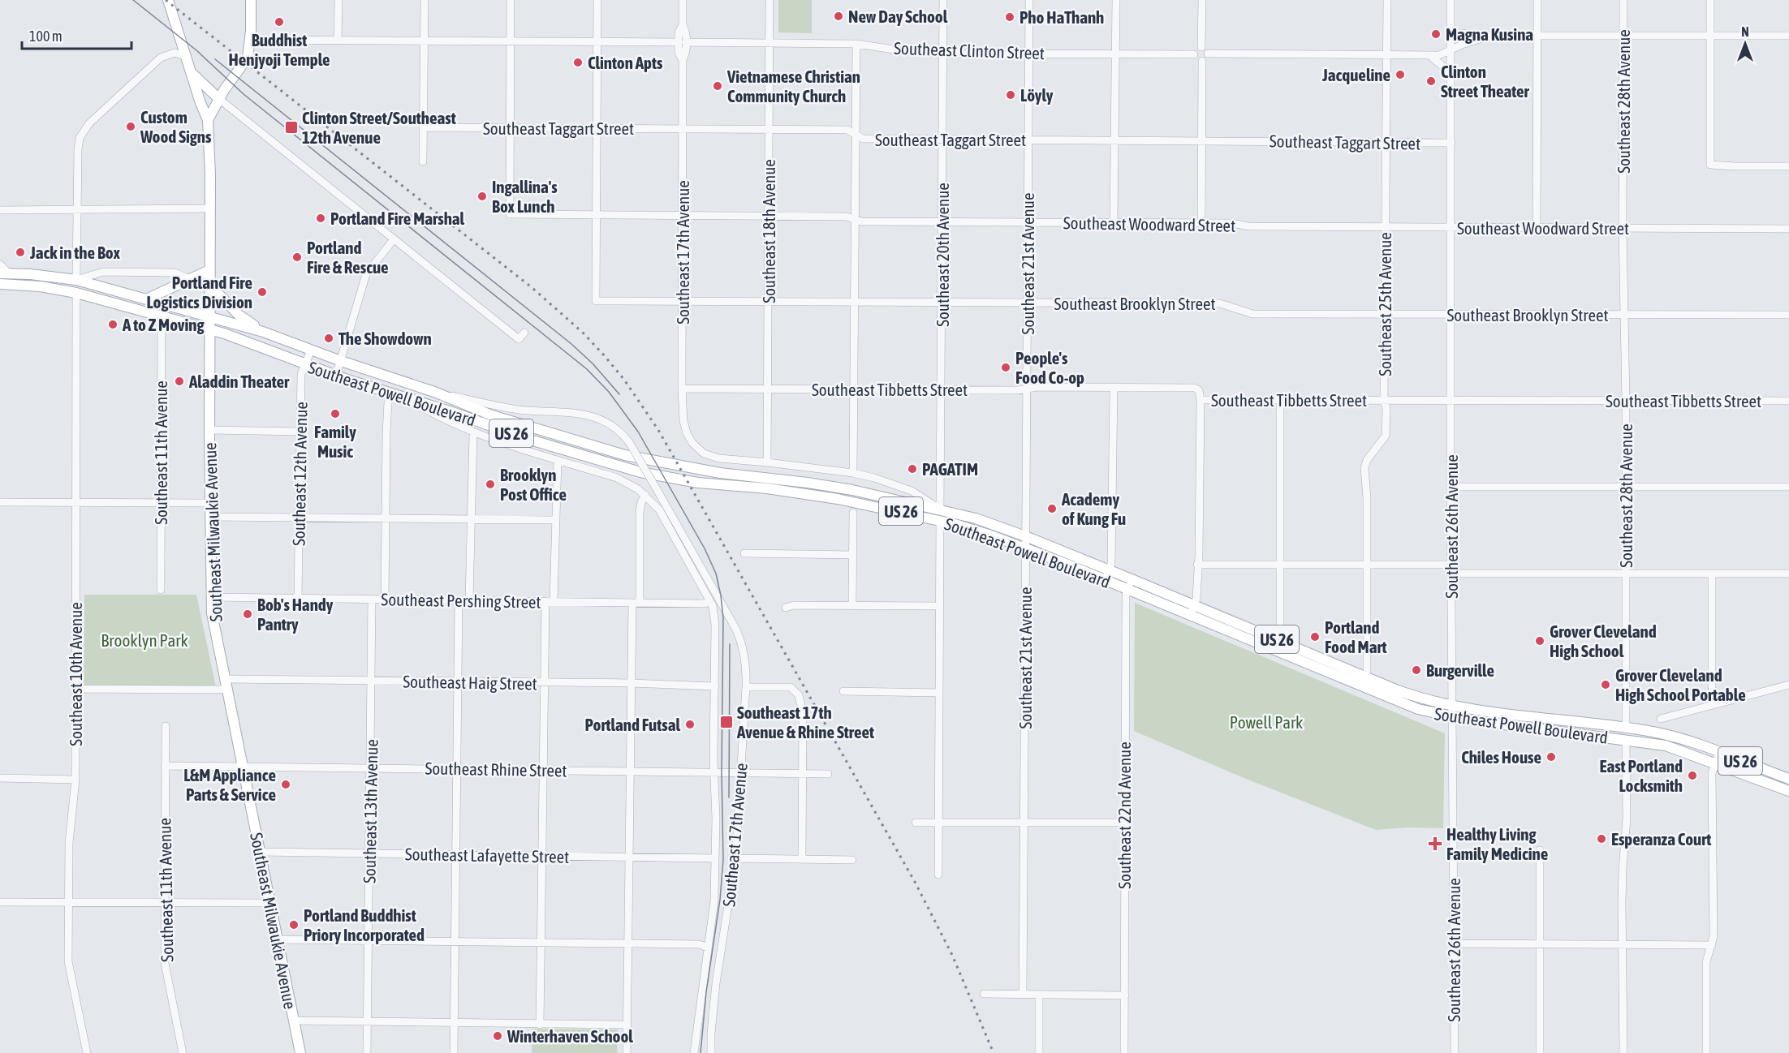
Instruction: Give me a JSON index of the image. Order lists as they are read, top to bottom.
{
  "streets": {
    "main road": ["Southeast Powell Boulevard", "US 26", "Southeast Milwaukie Avenue"],
    "street": [
      "Southeast Clinton Street",
      "Southeast 28th Avenue",
      "Southeast Taggart Street",
      "Southeast Woodward Street",
      "Southeast 18th Avenue",
      "Southeast 17th Avenue",
      "Southeast 20th Avenue",
      "Southeast 21st Avenue",
      "Southeast Brooklyn Street",
      "Southeast 25th Avenue",
      "Southeast Tibbetts Street",
      "Southeast 11th Avenue",
      "Southeast 12th Avenue",
      "Southeast 26th Avenue",
      "Southeast Pershing Street",
      "Southeast 10th Avenue",
      "Southeast Haig Street",
      "Southeast Rhine Street",
      "Southeast 13th Avenue",
      "Southeast 22nd Avenue",
      "Southeast Lafayette Street"
    ]
  },
  "crossings": [
    ["Southeast Clinton Street", "Southeast 18th Avenue"],
    ["Southeast Clinton Street", "Southeast 17th Avenue"],
    ["Southeast Clinton Street", "Southeast 20th Avenue"],
    ["Southeast Clinton Street", "Southeast 21st Avenue"],
    ["Southeast 28th Avenue", "Southeast Woodward Street"],
    ["Southeast 28th Avenue", "Southeast Brooklyn Street"],
    ["Southeast 28th Avenue", "Southeast Tibbetts Street"],
    ["Southeast 28th Avenue", "Southeast Powell Boulevard"],
    ["Southeast Taggart Street", "Southeast Woodward Street"],
    ["Southeast Taggart Street", "Southeast 18th Avenue"],
    ["Southeast Taggart Street", "Southeast 17th Avenue"],
    ["Southeast Taggart Street", "Southeast 20th Avenue"],
    ["Southeast Taggart Street", "Southeast 21st Avenue"],
    ["Southeast Taggart Street", "Southeast 25th Avenue"],
    ["Southeast Taggart Street", "Southeast 26th Avenue"],
    ["Southeast Woodward Street", "Southeast 18th Avenue"],
    ["Southeast Woodward Street", "Southeast 17th Avenue"],
    ["Southeast Woodward Street", "Southeast 20th Avenue"],
    ["Southeast Woodward Street", "Southeast 21st Avenue"],
    ["Southeast Woodward Street", "Southeast Brooklyn Street"],
    ["Southeast Woodward Street", "Southeast 25th Avenue"],
    ["Southeast Woodward Street", "Southeast 26th Avenue"],
    ["Southeast 18th Avenue", "Southeast 17th Avenue"],
    ["Southeast 18th Avenue", "Southeast Brooklyn Street"],
    ["Southeast 18th Avenue", "Southeast Tibbetts Street"],
    ["Southeast 17th Avenue", "Southeast Brooklyn Street"],
    ["Southeast 17th Avenue", "Southeast Tibbetts Street"],
    ["Southeast 17th Avenue", "Southeast Powell Boulevard"],
    ["Southeast 17th Avenue", "Southeast Pershing Street"],
    ["Southeast 17th Avenue", "Southeast Haig Street"],
    ["Southeast 17th Avenue", "Southeast Rhine Street"],
    ["Southeast 17th Avenue", "Southeast Lafayette Street"],
    ["Southeast 20th Avenue", "Southeast Brooklyn Street"],
    ["Southeast 20th Avenue", "Southeast Tibbetts Street"],
    ["Southeast 20th Avenue", "Southeast Powell Boulevard"],
    ["Southeast 21st Avenue", "Southeast Brooklyn Street"],
    ["Southeast 21st Avenue", "Southeast Tibbetts Street"],
    ["Southeast 21st Avenue", "Southeast Powell Boulevard"],
    ["Southeast Brooklyn Street", "Southeast 25th Avenue"],
    ["Southeast Brooklyn Street", "Southeast 26th Avenue"],
    ["Southeast 25th Avenue", "Southeast Tibbetts Street"],
    ["Southeast 25th Avenue", "Southeast Powell Boulevard"],
    ["Southeast Tibbetts Street", "Southeast 26th Avenue"],
    ["Southeast Powell Boulevard", "Southeast 11th Avenue"],
    ["Southeast Powell Boulevard", "Southeast 12th Avenue"],
    ["Southeast Powell Boulevard", "Southeast 26th Avenue"],
    ["Southeast Powell Boulevard", "Southeast Milwaukie Avenue"],
    ["Southeast Powell Boulevard", "Southeast 10th Avenue"],
    ["Southeast Powell Boulevard", "Southeast 22nd Avenue"],
    ["Southeast 11th Avenue", "Southeast Rhine Street"],
    ["Southeast 12th Avenue", "Southeast Pershing Street"],
    ["Southeast Milwaukie Avenue", "Southeast Pershing Street"],
    ["Southeast Milwaukie Avenue", "Southeast Haig Street"],
    ["Southeast Milwaukie Avenue", "Southeast Rhine Street"],
    ["Southeast Milwaukie Avenue", "Southeast Lafayette Street"],
    ["Southeast Pershing Street", "Southeast 13th Avenue"],
    ["Southeast Haig Street", "Southeast 13th Avenue"],
    ["Southeast Rhine Street", "Southeast 13th Avenue"],
    ["Southeast 13th Avenue", "Southeast Lafayette Street"]
  ],
  "parks": ["Brooklyn Park", "Powell Park"],
  "places": {
    "other": [
      "New Day School",
      "Pho HaThanh",
      "Buddhist Henjyoji Temple",
      "Magna Kusina",
      "Clinton Apts",
      "Jacqueline",
      "Clinton Street Theater",
      "Vietnamese Christian Community Church",
      "Löyly",
      "Custom Wood Signs",
      "Ingallina's Box Lunch",
      "Portland Fire Marshal",
      "Jack in the Box",
      "Portland Fire & Rescue",
      "Portland Fire Logistics Division",
      "A to Z Moving",
      "The Showdown",
      "People's Food Co-op",
      "Aladdin Theater",
      "Family Music",
      "PAGATIM",
      "Brooklyn Post Office",
      "Academy of Kung Fu",
      "Bob's Handy Pantry",
      "Portland Food Mart",
      "Grover Cleveland High School",
      "Burgerville",
      "Grover Cleveland High School Portable",
      "Portland Futsal",
      "Chiles House",
      "East Portland Locksmith",
      "L&M Appliance Parts & Service",
      "Esperanza Court",
      "Portland Buddhist Priory Incorporated",
      "Winterhaven School"
    ],
    "transit": ["Clinton Street/Southeast 12th Avenue", "Southeast 17th Avenue & Rhine Street"],
    "health": ["Healthy Living Family Medicine"]
  },
  "scale_bar": "100 m",
  "north": "top"
}
